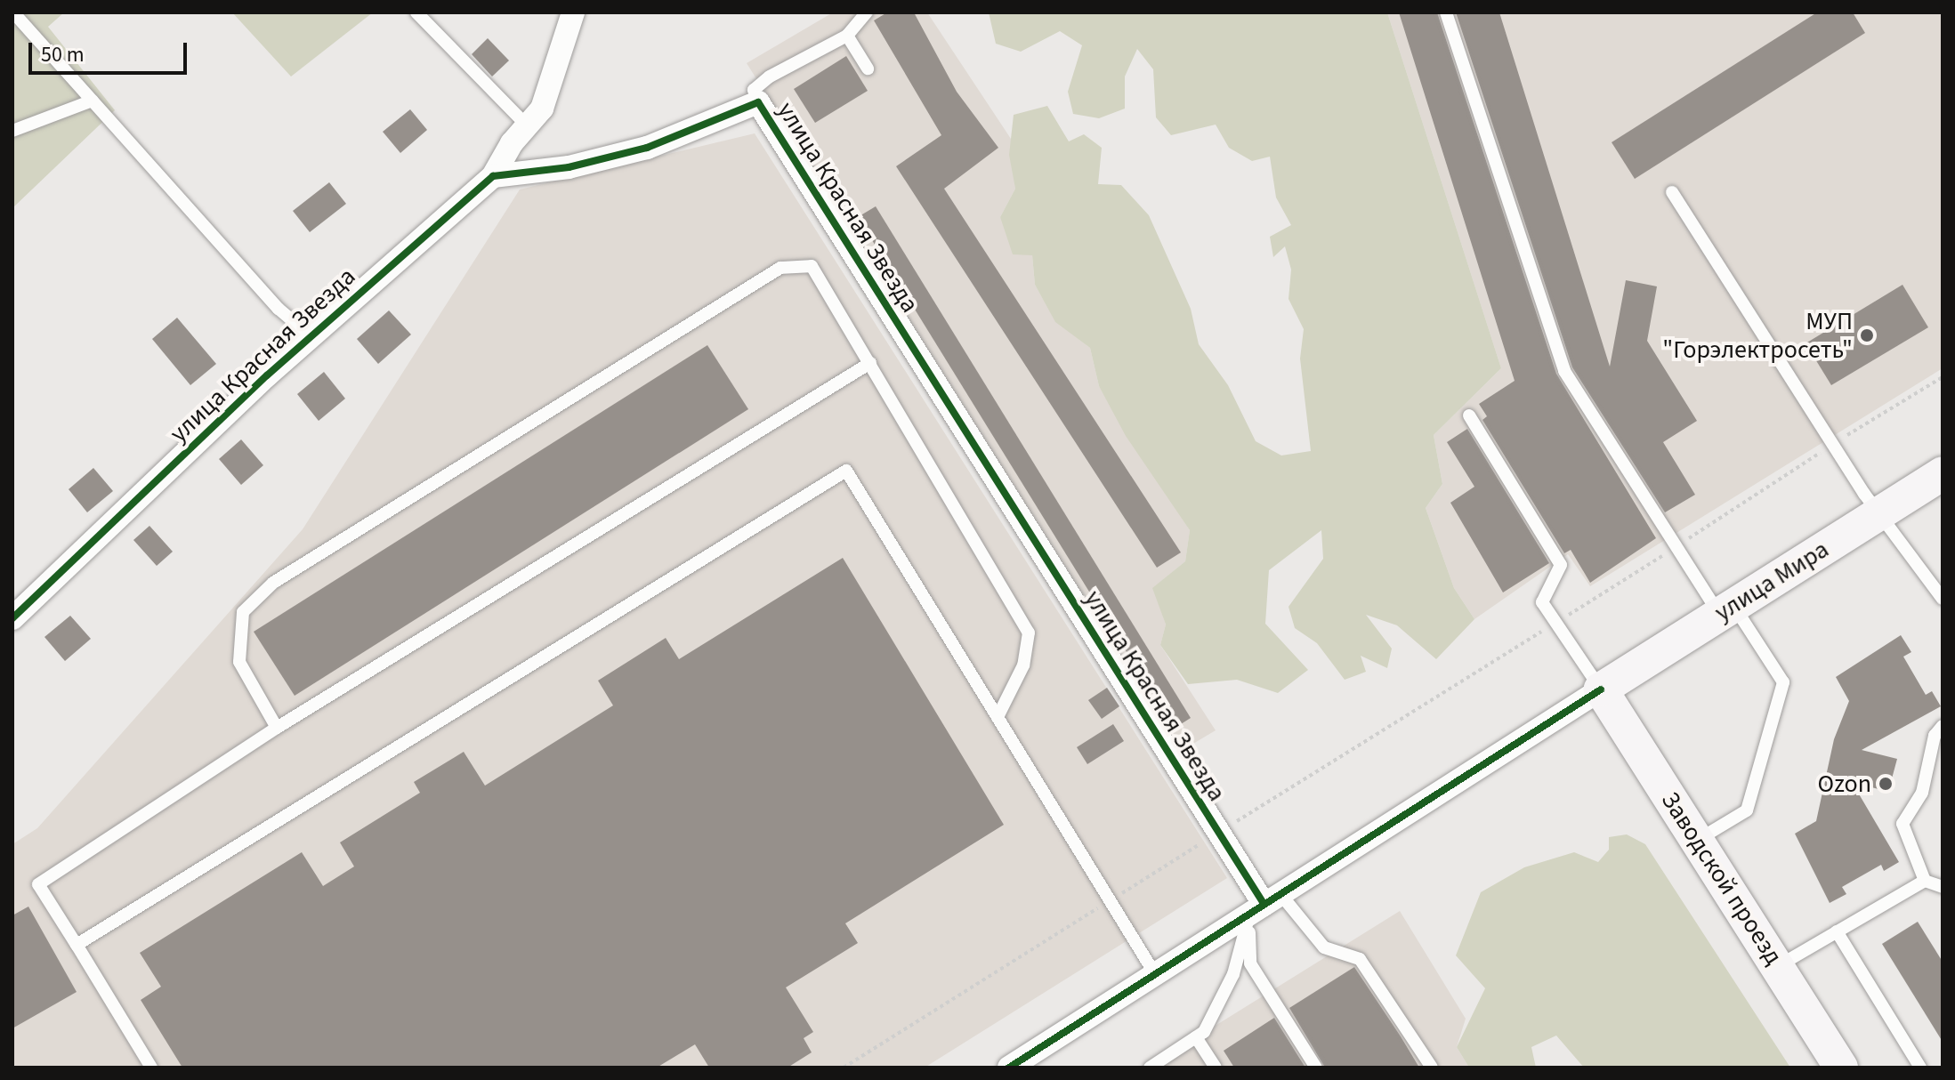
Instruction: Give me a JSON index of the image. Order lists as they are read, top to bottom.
{
  "streets": {
    "main road": ["улица Мира", "Заводской проезд"],
    "street": ["улица Красная Звезда"]
  },
  "crossings": [
    ["улица Мира", "Заводской проезд"]
  ],
  "places": ["МУП \"Горэлектросеть\"", "Ozon"],
  "scale_bar": "50 m"
}
